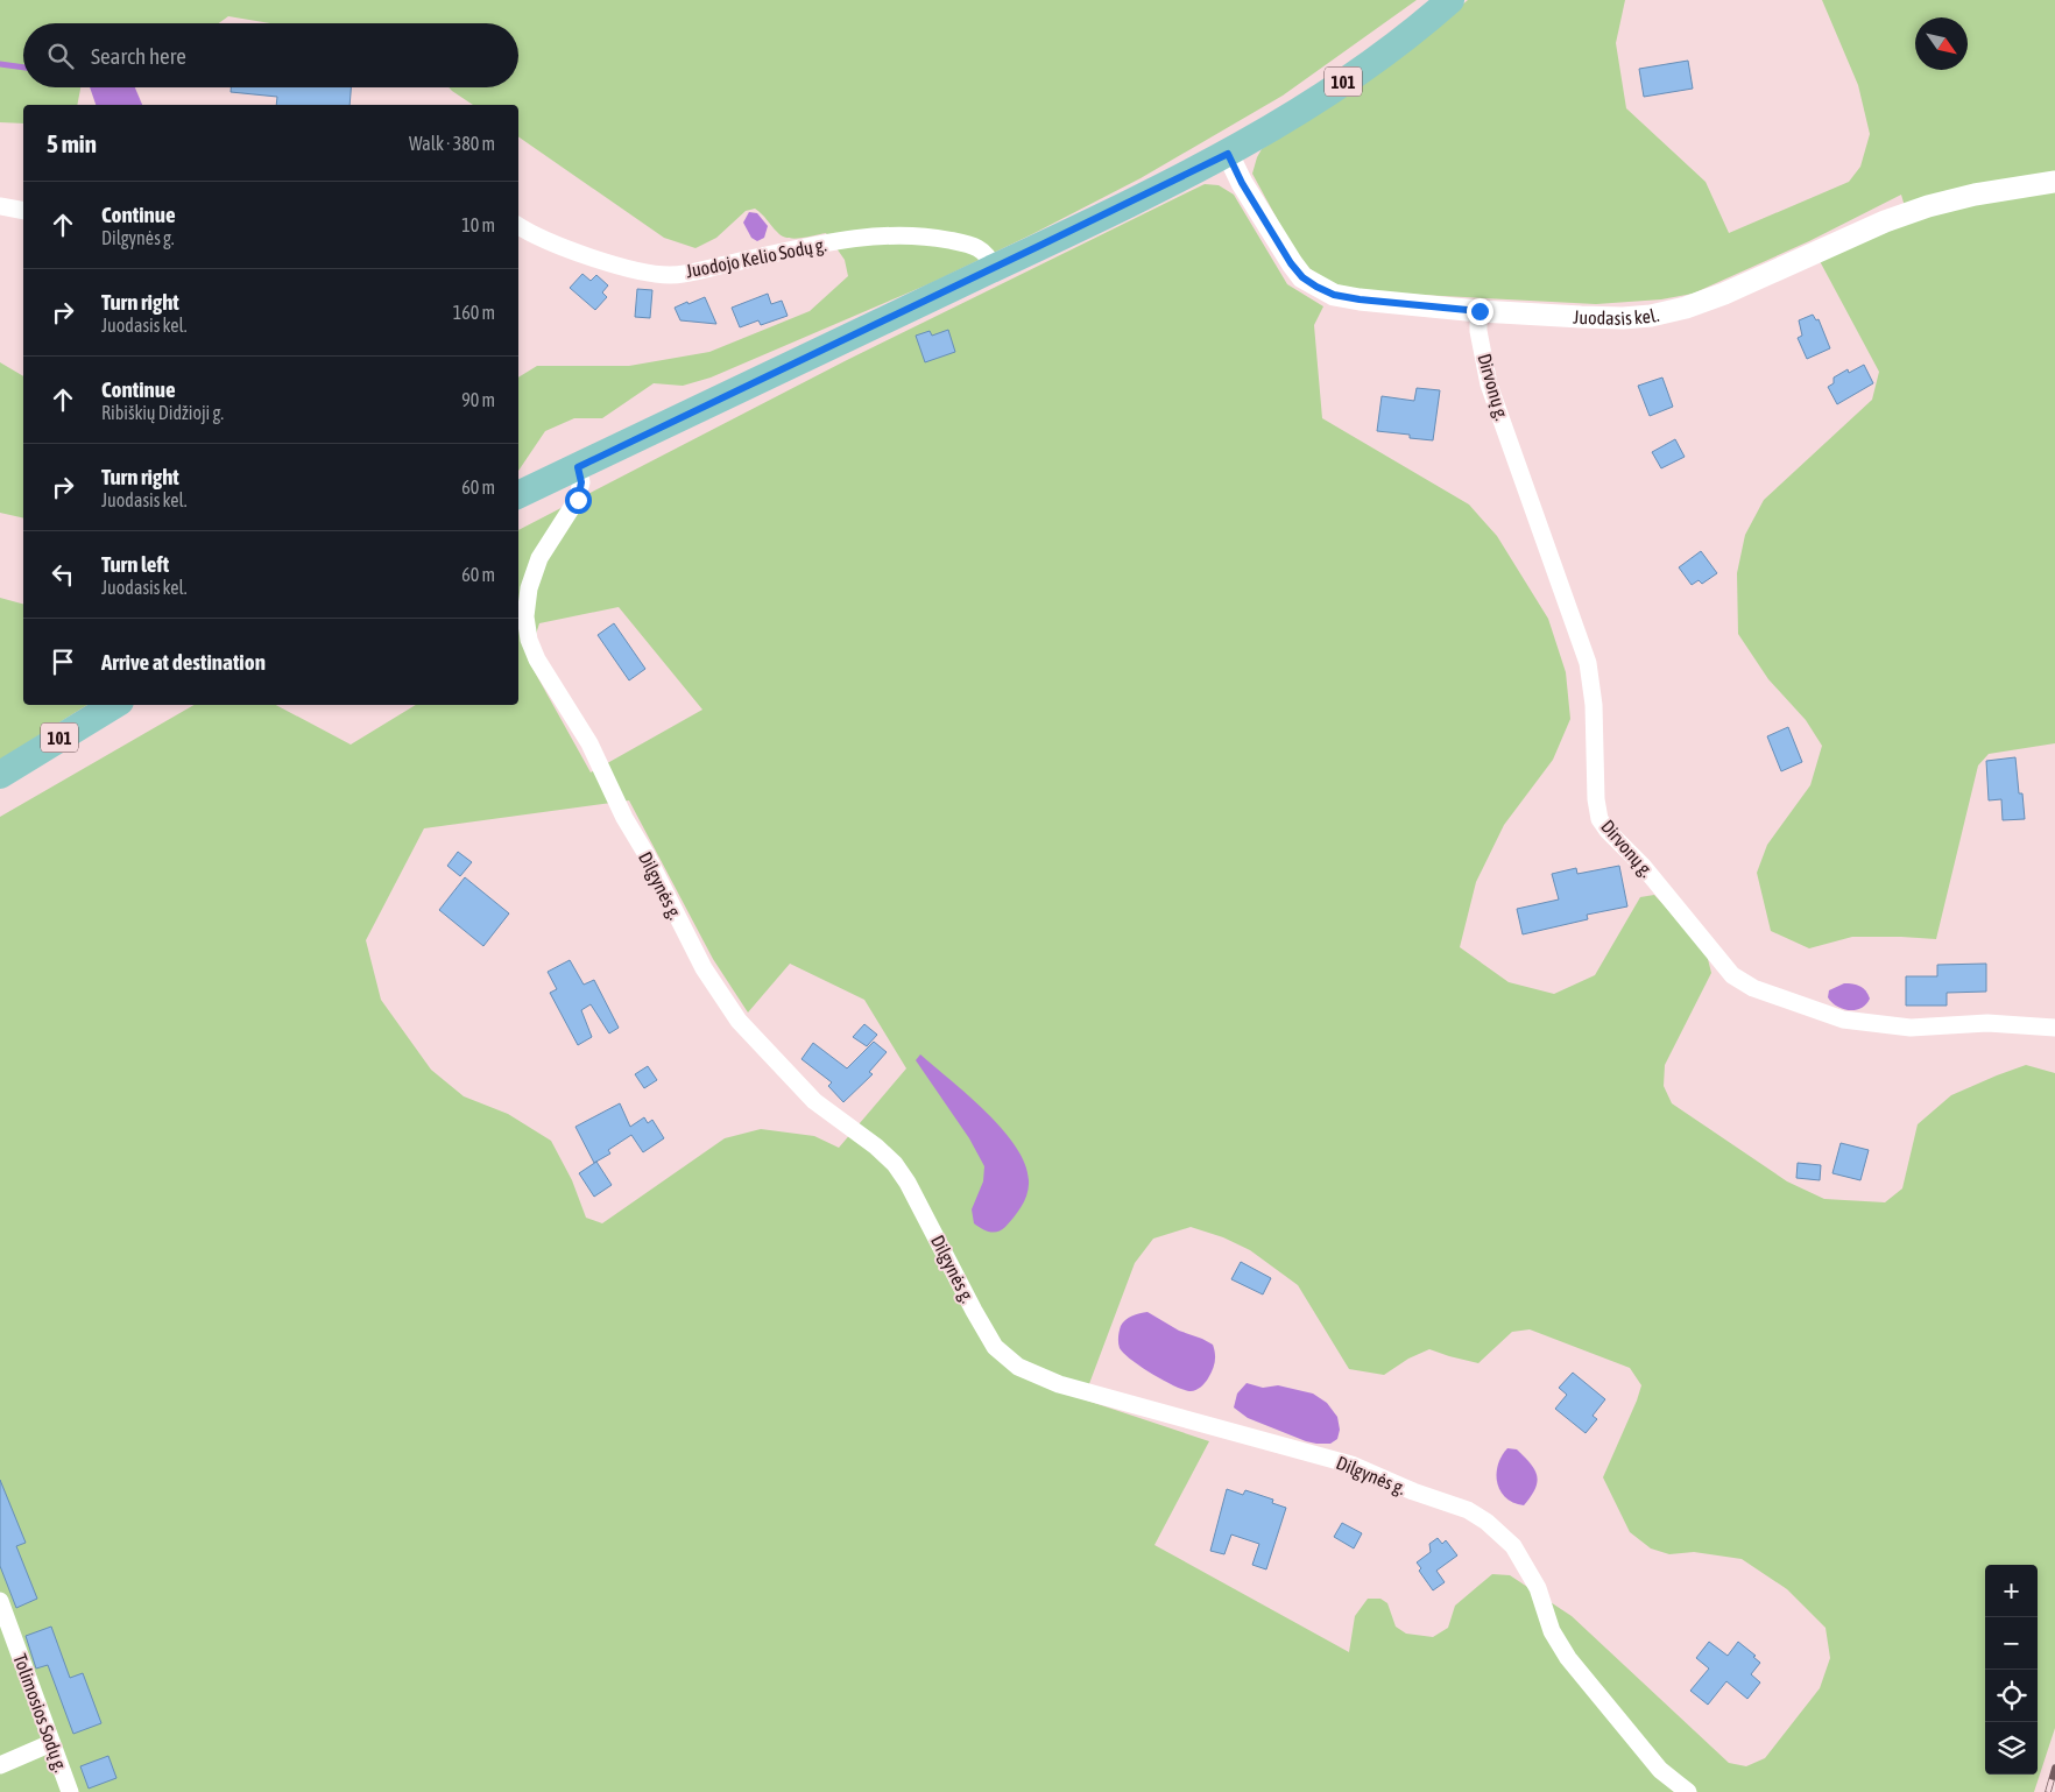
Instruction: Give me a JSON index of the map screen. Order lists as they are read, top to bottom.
{
  "streets": {
    "main road": ["101"],
    "street": [
      "Juodojo Kelio Sodų g.",
      "Juodasis kel.",
      "Dirvonų g.",
      "Dilgynės g.",
      "Tolimosios Sodų g."
    ]
  },
  "crossings": [
    ["101", "Juodojo Kelio Sodų g."],
    ["101", "Juodasis kel."],
    ["101", "Dilgynės g."],
    ["Juodasis kel.", "Dirvonų g."]
  ],
  "north": "bottom right",
  "page": {
    "search": "Search here",
    "heading": ["5 min", "Walk · 380 m"],
    "list": [
      ["Continue", "Dilgynės g.", "10 m"],
      ["Turn right", "Juodasis kel.", "160 m"],
      ["Continue", "Ribiškių Didžioji g.", "90 m"],
      ["Turn right", "Juodasis kel.", "60 m"],
      ["Turn left", "Juodasis kel.", "60 m"],
      "Arrive at destination"
    ],
    "map_buttons": ["+", "−"]
  }
}
